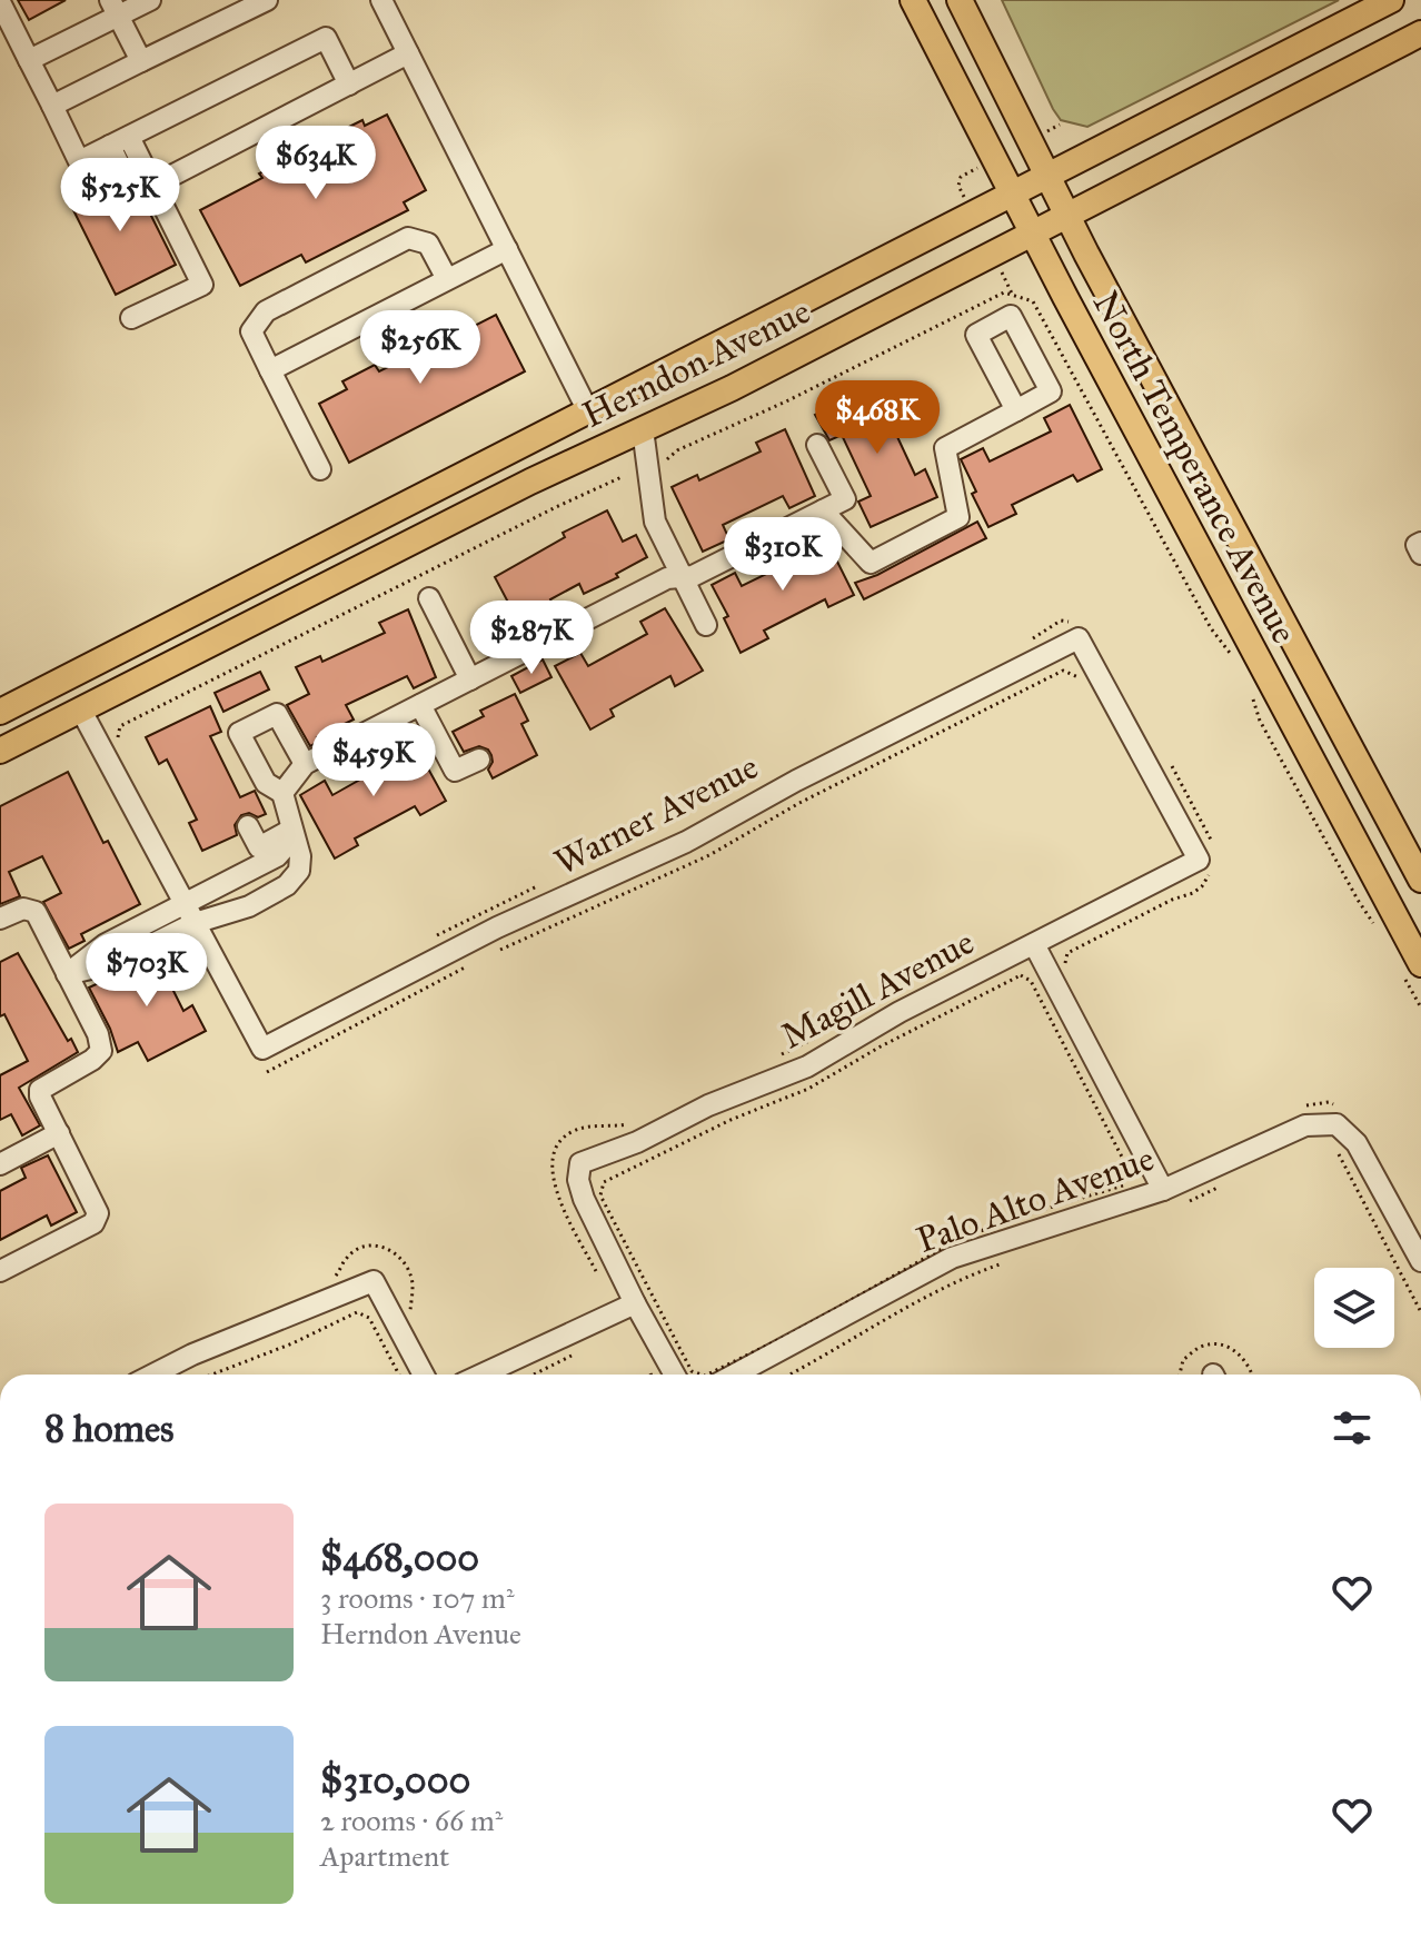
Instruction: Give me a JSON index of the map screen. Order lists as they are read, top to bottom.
{
  "streets": {
    "main road": ["Herndon Avenue", "North Temperance Avenue"],
    "street": ["Warner Avenue", "Magill Avenue", "Palo Alto Avenue"]
  },
  "crossings": [
    ["Herndon Avenue", "North Temperance Avenue"]
  ],
  "page": {
    "price": [
      "$634K",
      "$525K",
      "$256K",
      "$468K",
      "$310K",
      "$287K",
      "$459K",
      "$703K"
    ],
    "heading": "8 homes",
    "list": [
      {
        "name": "$468,000",
        "note": "3 rooms · 107 m² · Herndon Avenue"
      },
      {
        "name": "$310,000",
        "note": "2 rooms · 66 m² · Apartment"
      }
    ]
  }
}
